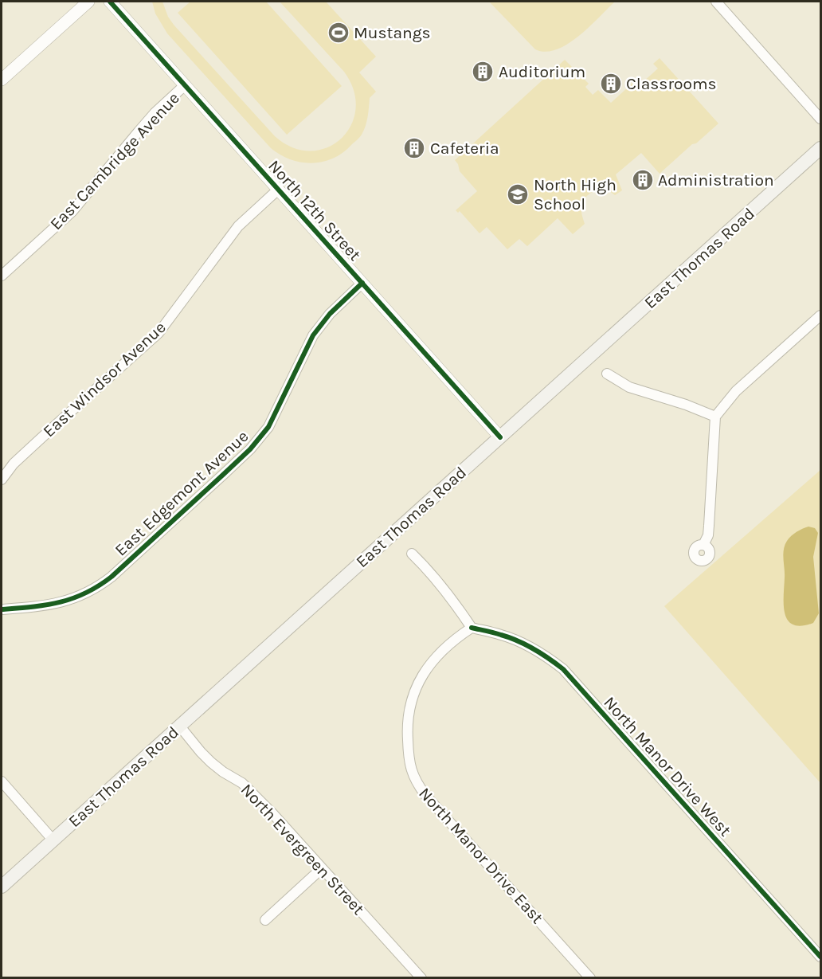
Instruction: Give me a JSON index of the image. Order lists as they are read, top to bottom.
{
  "streets": {
    "main road": ["East Thomas Road"],
    "street": [
      "East Cambridge Avenue",
      "North 12th Street",
      "East Windsor Avenue",
      "East Edgemont Avenue",
      "North Manor Drive West",
      "North Evergreen Street",
      "North Manor Drive East"
    ]
  },
  "crossings": [
    ["East Cambridge Avenue", "North 12th Street"],
    ["North 12th Street", "East Thomas Road"],
    ["North 12th Street", "East Windsor Avenue"],
    ["North 12th Street", "East Edgemont Avenue"],
    ["East Thomas Road", "North Evergreen Street"],
    ["North Manor Drive West", "North Manor Drive East"]
  ],
  "places": {
    "sports": ["Mustangs"],
    "building": [
      "Auditorium",
      "Classrooms",
      "Cafeteria",
      "Administration"
    ],
    "school or university": ["North High School"]
  }
}
